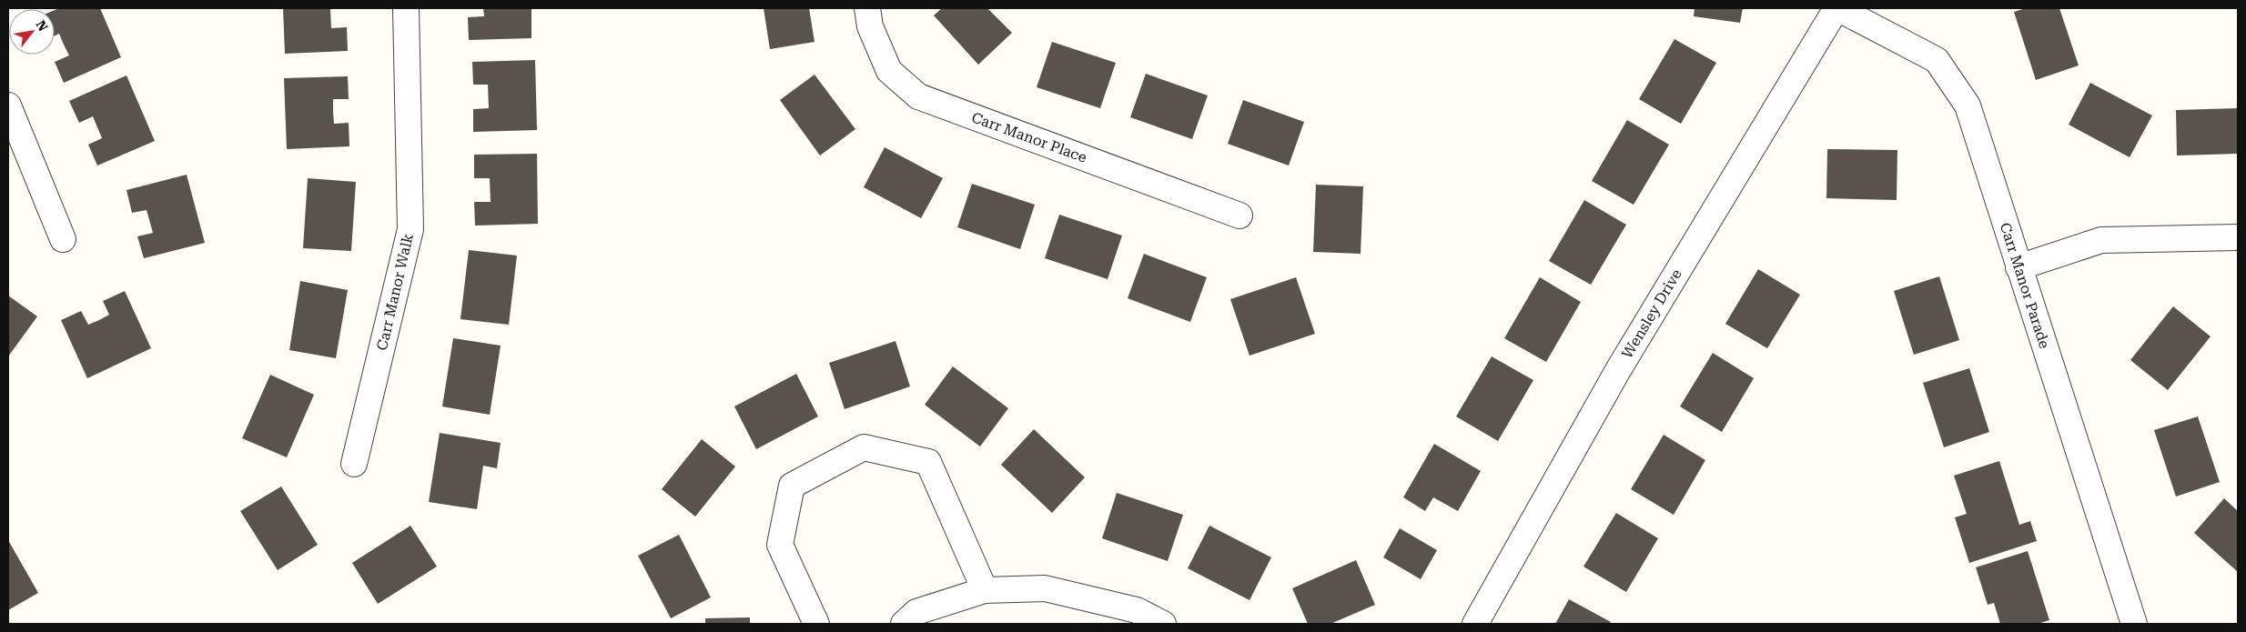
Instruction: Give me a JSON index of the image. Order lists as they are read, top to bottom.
{
  "streets": {
    "street": [
      "Carr Manor Place",
      "Carr Manor Parade",
      "Carr Manor Walk",
      "Wensley Drive"
    ]
  },
  "crossings": [
    ["Carr Manor Parade", "Wensley Drive"]
  ],
  "north": "top right"
}
